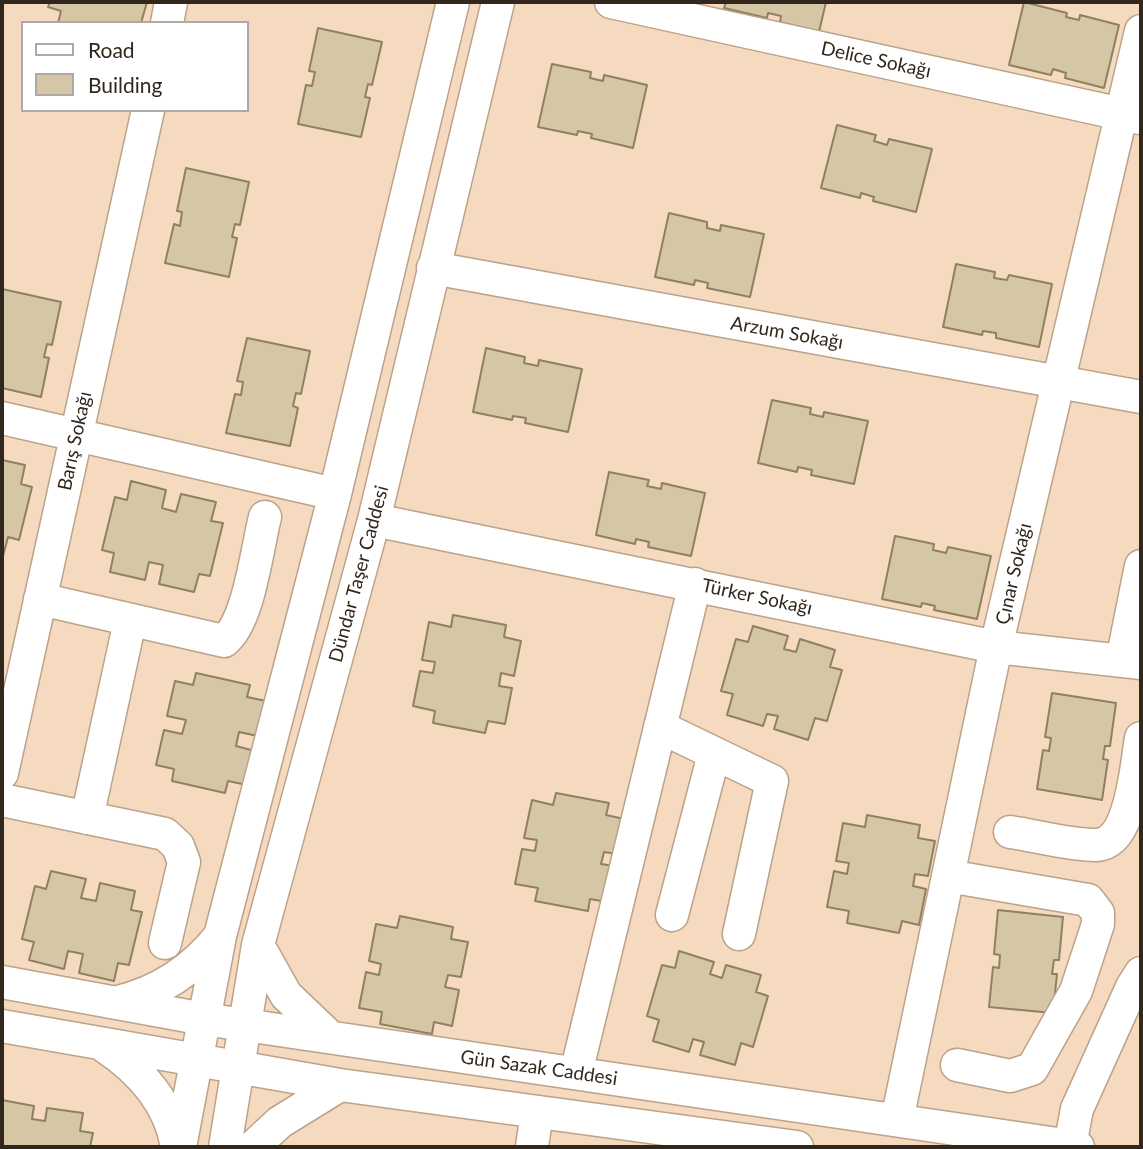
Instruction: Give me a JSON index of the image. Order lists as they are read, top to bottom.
{
  "streets": {
    "street": [
      "Delice Sokağı",
      "Arzum Sokağı",
      "Barış Sokağı",
      "Dündar Taşer Caddesi",
      "Çınar Sokağı",
      "Türker Sokağı",
      "Gün Sazak Caddesi"
    ]
  },
  "crossings": [
    ["Delice Sokağı", "Çınar Sokağı"],
    ["Arzum Sokağı", "Dündar Taşer Caddesi"],
    ["Arzum Sokağı", "Çınar Sokağı"],
    ["Dündar Taşer Caddesi", "Türker Sokağı"],
    ["Dündar Taşer Caddesi", "Gün Sazak Caddesi"],
    ["Çınar Sokağı", "Türker Sokağı"],
    ["Çınar Sokağı", "Gün Sazak Caddesi"]
  ],
  "legend": ["Road", "Building"]
}
